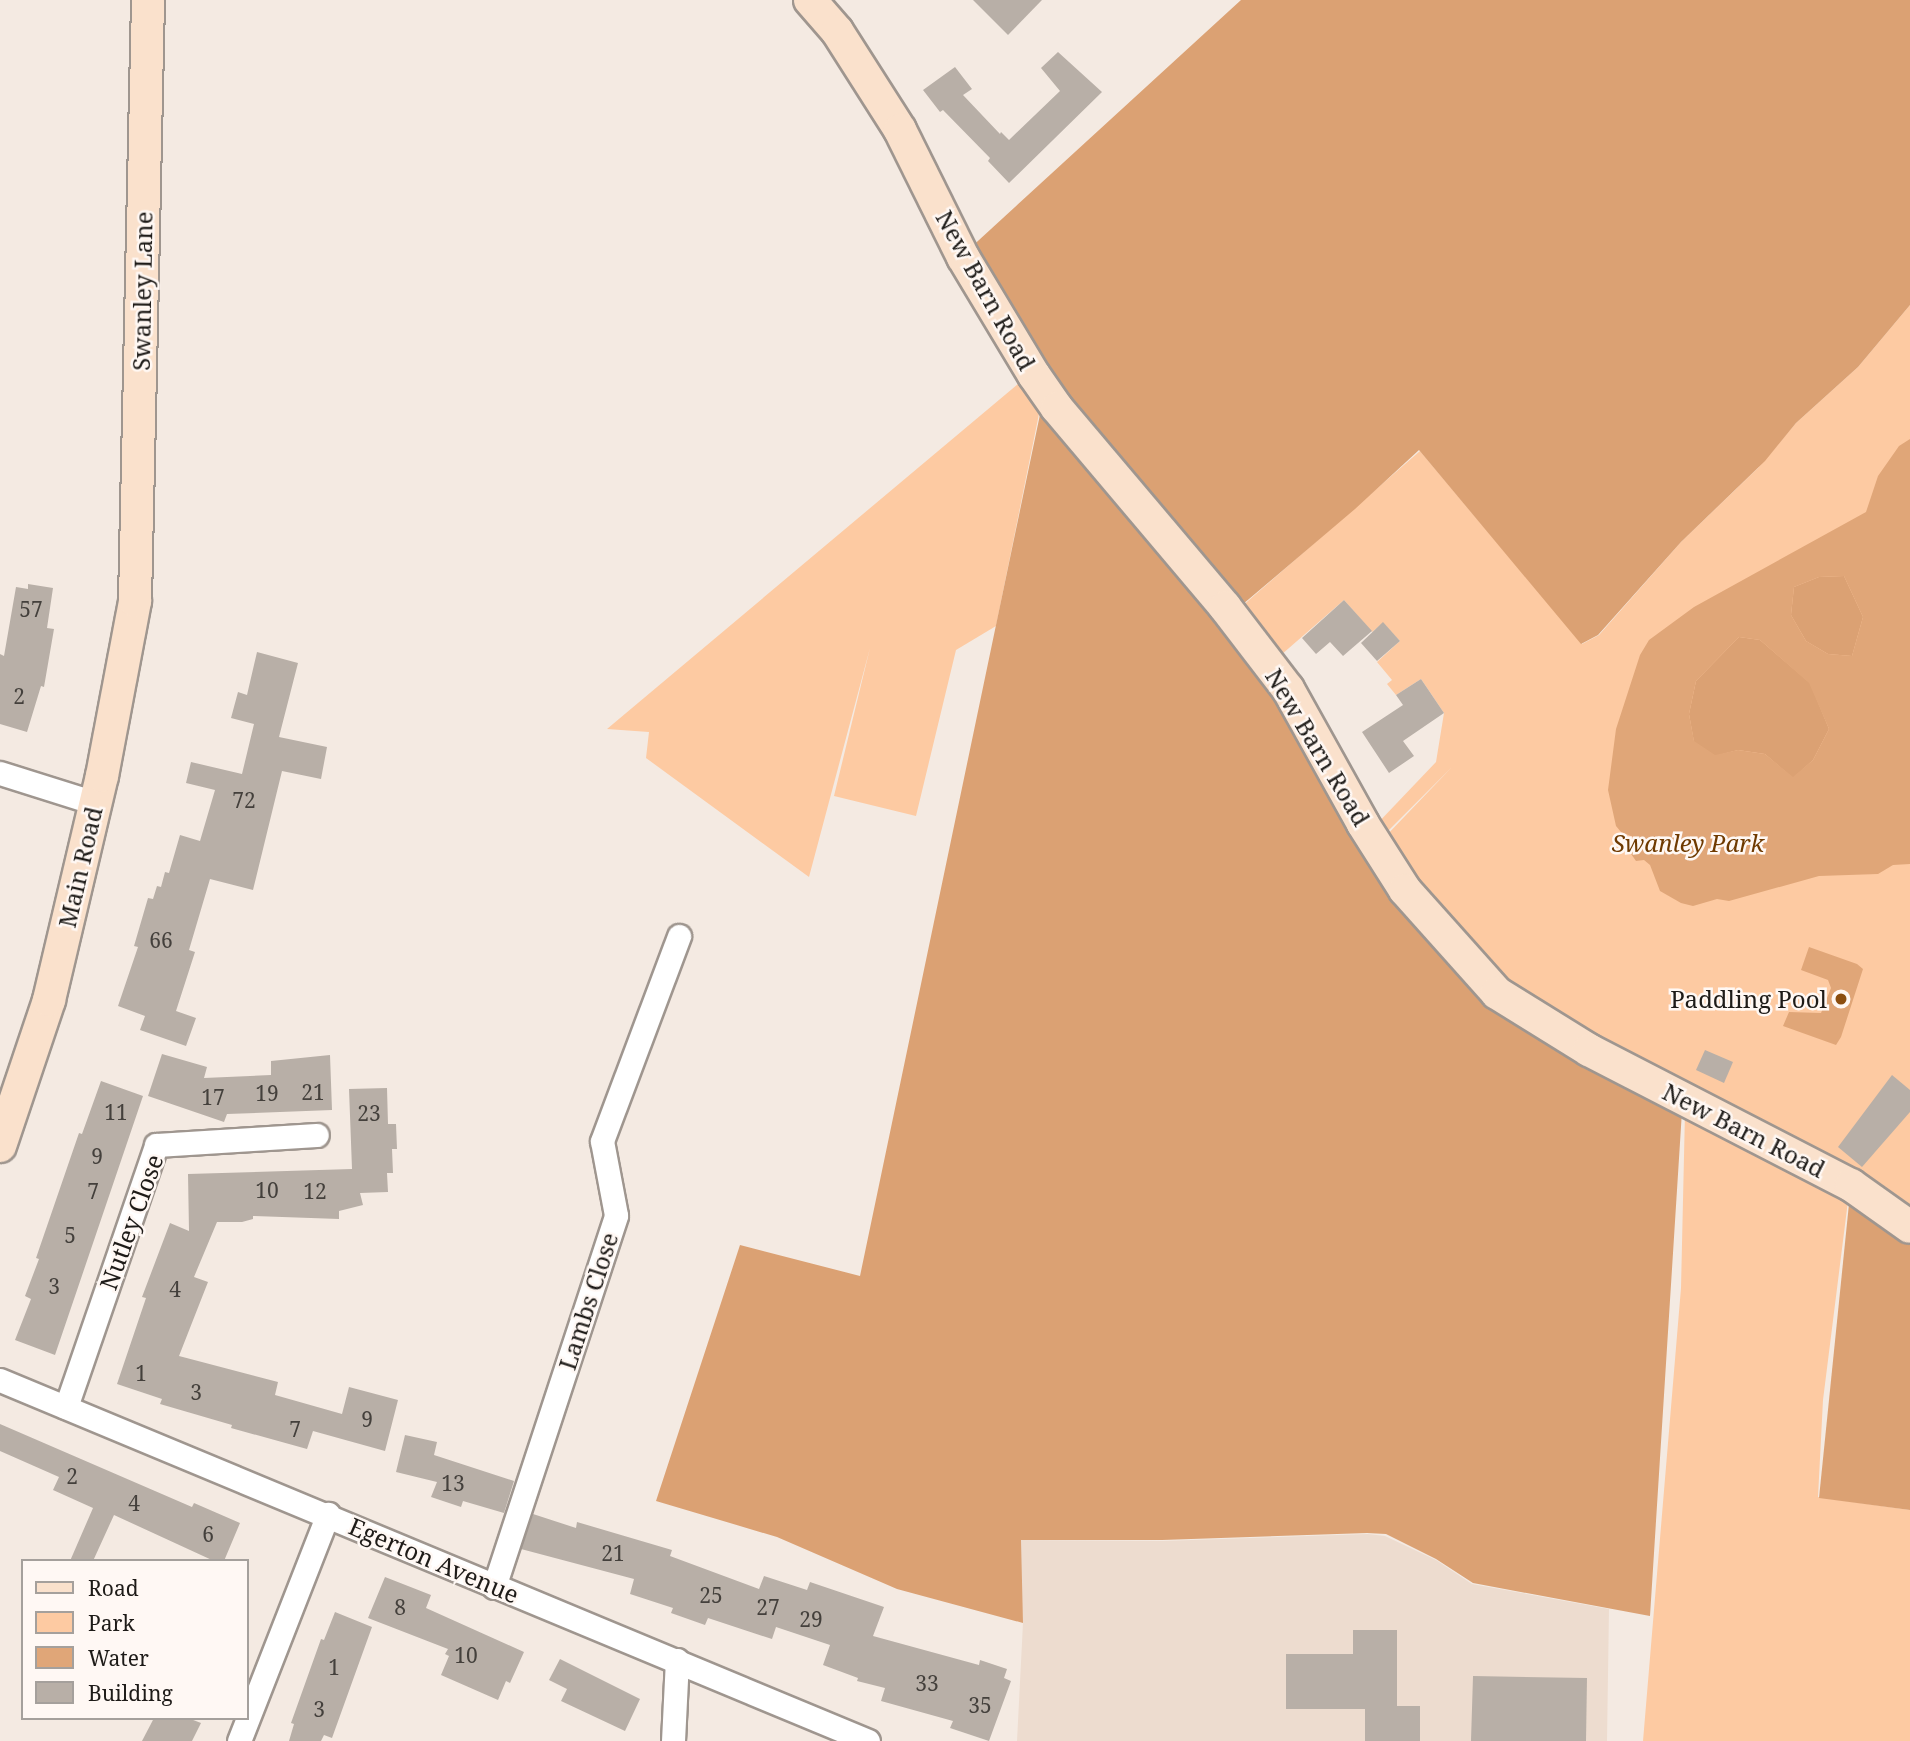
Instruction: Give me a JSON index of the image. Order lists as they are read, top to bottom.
{
  "streets": {
    "street": [
      "New Barn Road",
      "Swanley Lane",
      "Main Road",
      "Nutley Close",
      "Lambs Close",
      "Egerton Avenue"
    ]
  },
  "crossings": [
    ["Swanley Lane", "Main Road"],
    ["Nutley Close", "Egerton Avenue"],
    ["Lambs Close", "Egerton Avenue"]
  ],
  "parks": ["Swanley Park"],
  "places": ["Paddling Pool"],
  "house_numbers": [
    "57",
    "2",
    "72",
    "66",
    "21",
    "19",
    "17",
    "11",
    "23",
    "9",
    "10",
    "7",
    "12",
    "5",
    "3",
    "4",
    "1",
    "3",
    "9",
    "7",
    "2",
    "13",
    "4",
    "6",
    "21",
    "25",
    "8",
    "27",
    "29",
    "10",
    "1",
    "33",
    "35",
    "3"
  ],
  "legend": [
    "Road",
    "Park",
    "Water",
    "Building"
  ]
}
